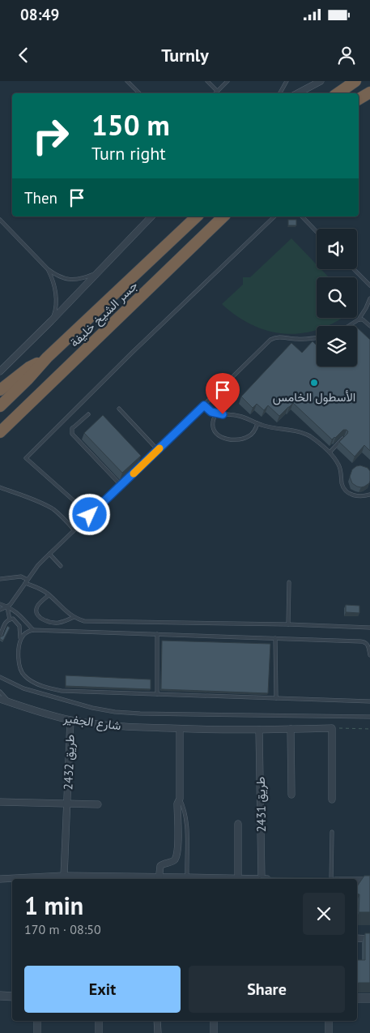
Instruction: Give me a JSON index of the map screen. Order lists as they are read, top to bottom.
{
  "streets": {
    "highway": ["جسر الشيخ خليفة"],
    "street": ["شارع الجفير", "طريق 2432", "طريق 2431"]
  },
  "crossings": [
    ["شارع الجفير", "طريق 2432"],
    ["شارع الجفير", "طريق 2431"]
  ],
  "places": ["الأسطول الخامس"],
  "page": {
    "status": "08:49",
    "header": "Turnly",
    "turn": ["150 m", "Turn right"],
    "then": "Then",
    "heading": ["1 min", "170 m · 08:50"],
    "buttons": ["Exit", "Share"]
  }
}
